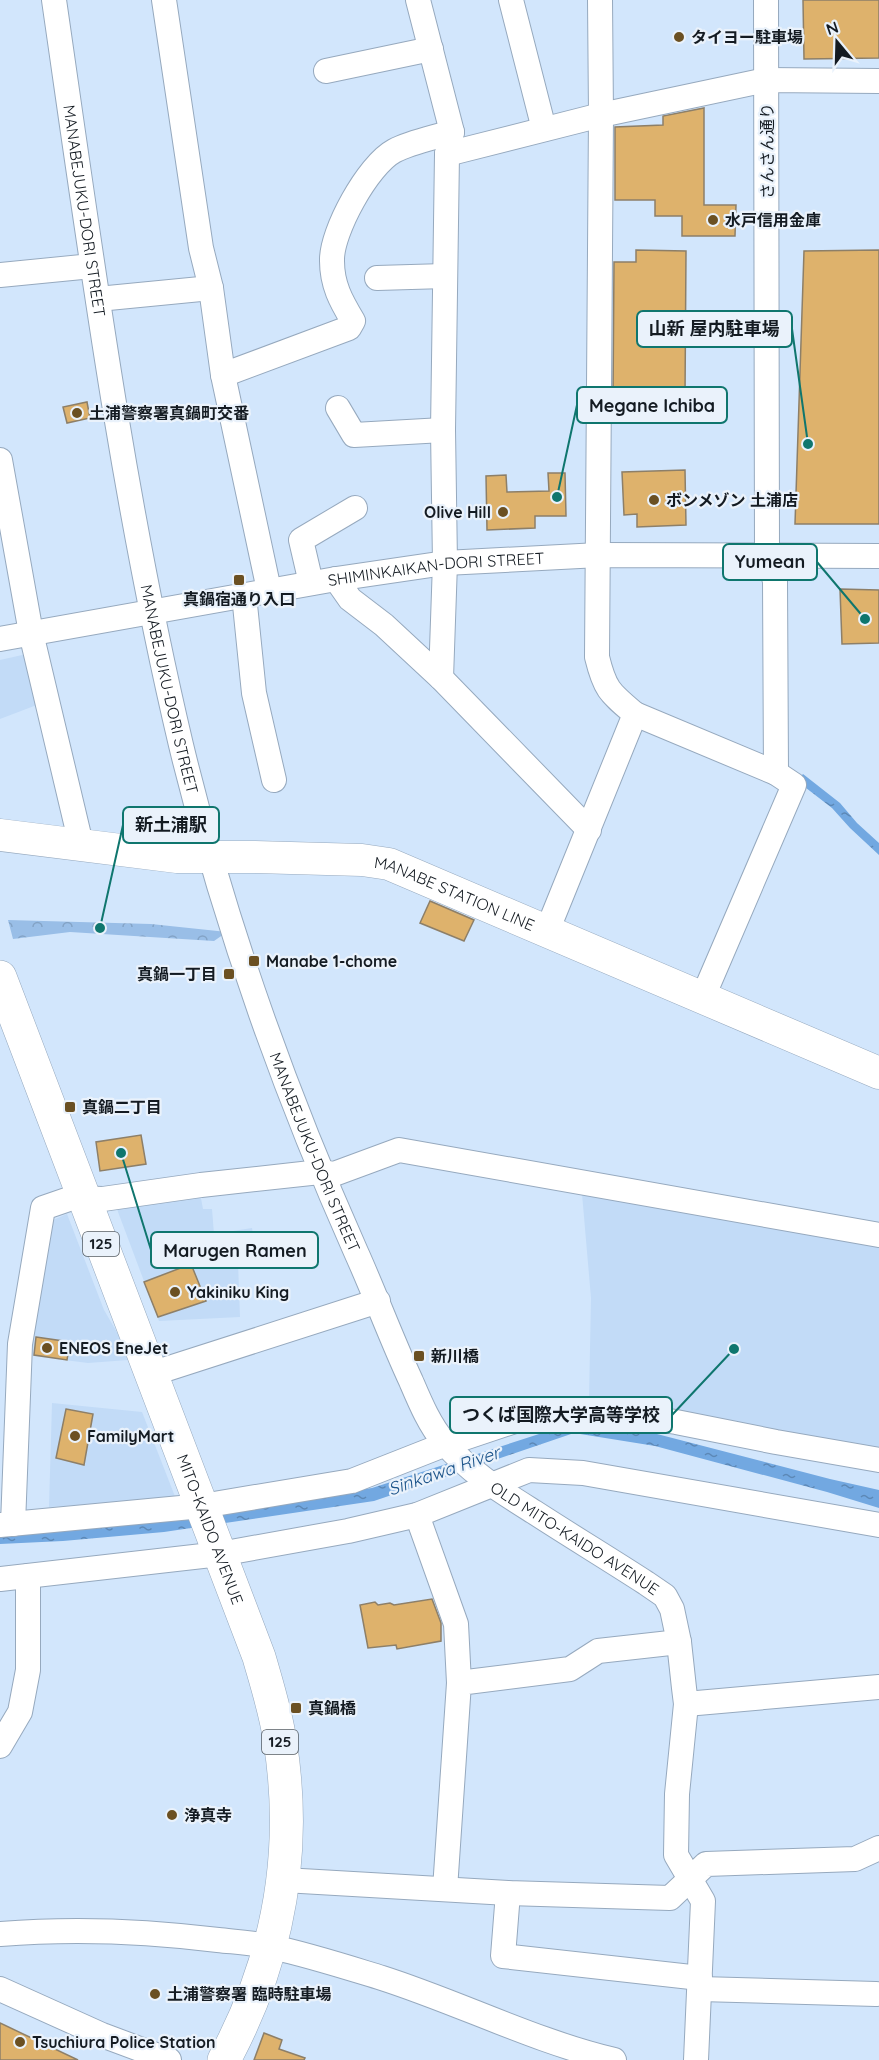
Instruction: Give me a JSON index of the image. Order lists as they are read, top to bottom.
{
  "streets": {
    "highway": ["125", "MITO-KAIDO AVENUE"],
    "main road": ["MANABE STATION LINE"],
    "street": [
      "さんさん通り",
      "MANABEJUKU-DORI STREET",
      "SHIMINKAIKAN-DORI STREET",
      "OLD MITO-KAIDO AVENUE"
    ]
  },
  "crossings": [
    ["さんさん通り", "SHIMINKAIKAN-DORI STREET"],
    ["MANABEJUKU-DORI STREET", "SHIMINKAIKAN-DORI STREET"],
    ["MANABEJUKU-DORI STREET", "MANABE STATION LINE"],
    ["MANABEJUKU-DORI STREET", "OLD MITO-KAIDO AVENUE"]
  ],
  "water": ["Sinkawa River"],
  "places": {
    "other": [
      "タイヨー駐車場",
      "水戸信用金庫",
      "土浦警察署真鍋町交番",
      "山新 屋内駐車場",
      "Megane Ichiba",
      "ボンメゾン 土浦店",
      "Olive Hill",
      "Yumean",
      "新土浦駅",
      "Marugen Ramen",
      "Yakiniku King",
      "ENEOS EneJet",
      "つくば国際大学高等学校",
      "FamilyMart",
      "浄真寺",
      "土浦警察署 臨時駐車場",
      "Tsuchiura Police Station"
    ],
    "transit": [
      "真鍋宿通り入口",
      "Manabe 1-chome",
      "真鍋一丁目",
      "真鍋二丁目",
      "新川橋",
      "真鍋橋"
    ]
  },
  "north": "top"
}
